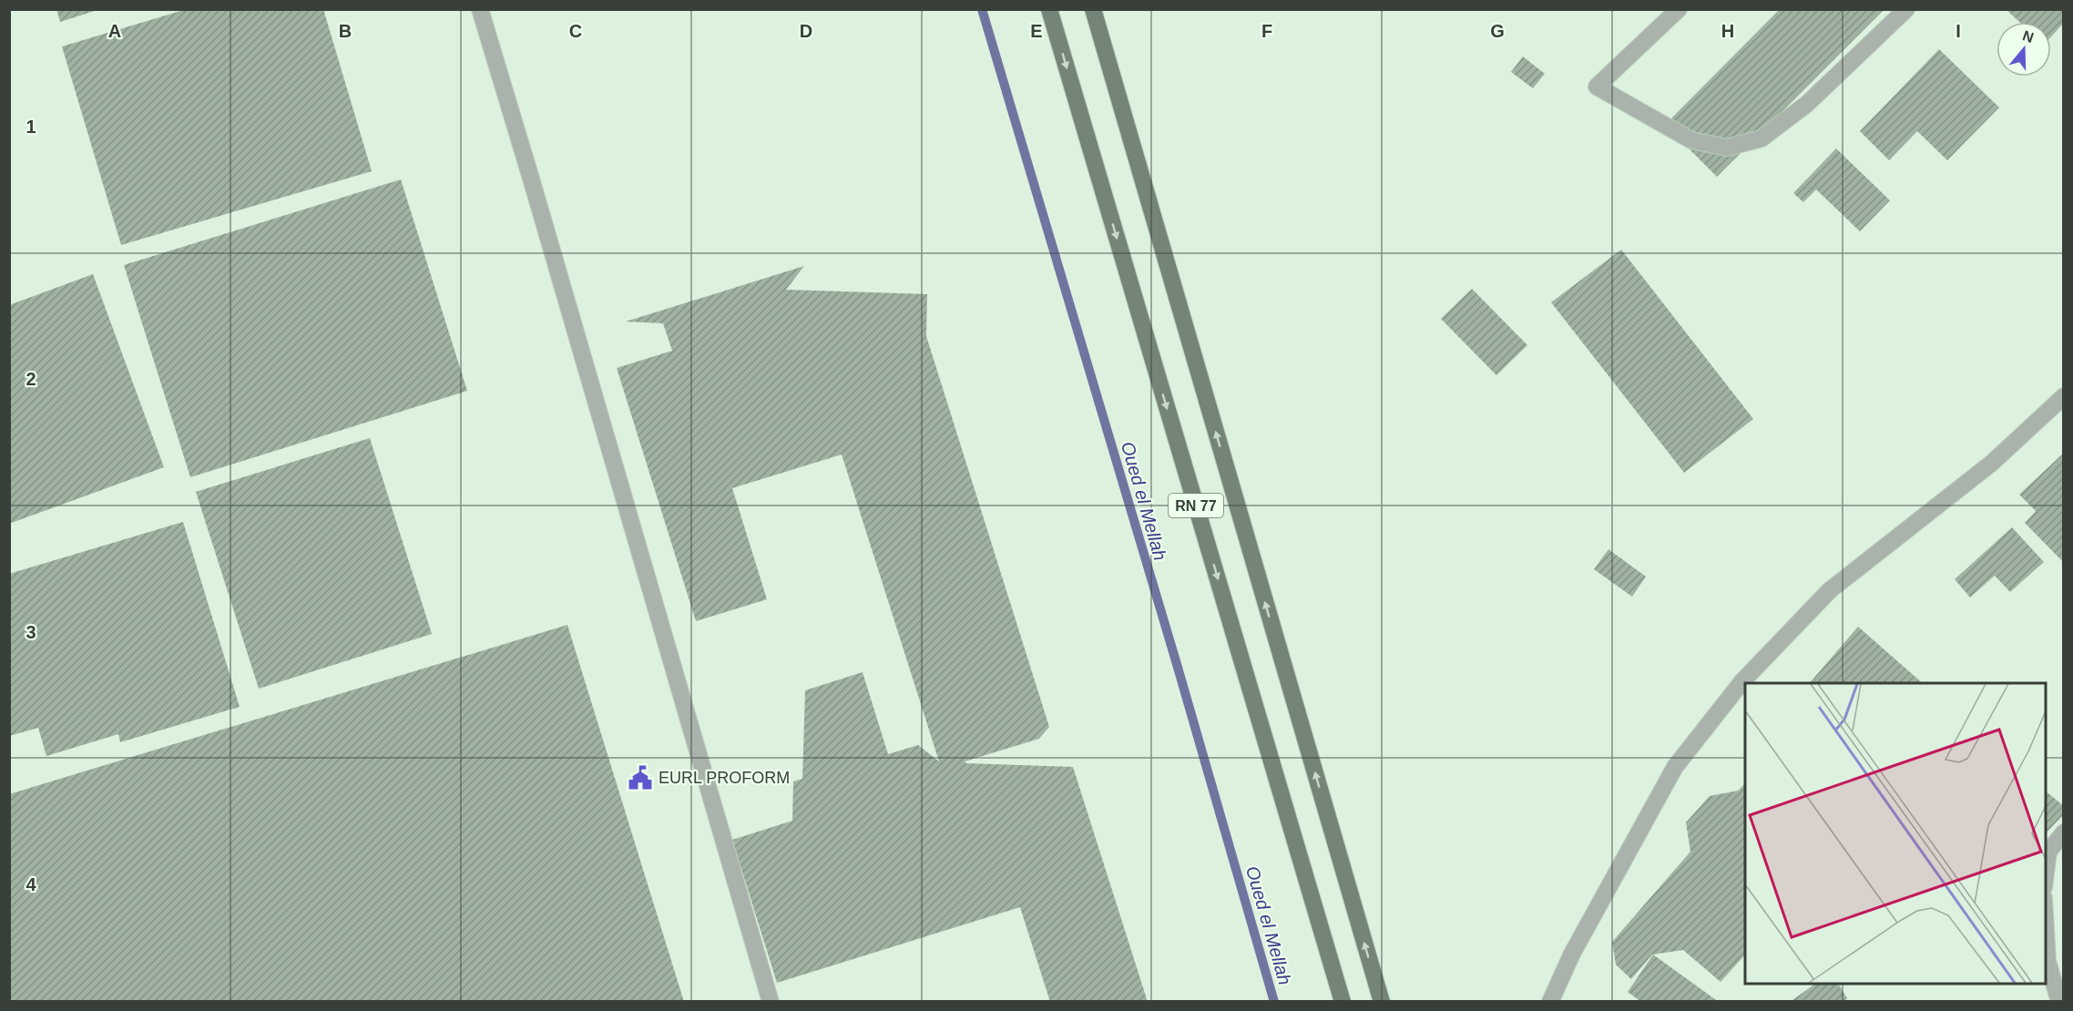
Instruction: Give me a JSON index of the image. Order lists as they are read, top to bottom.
{
  "streets": {
    "main road": ["RN 77"]
  },
  "water": ["Oued el Mellah"],
  "places": {
    "public building": ["EURL PROFORM"]
  },
  "north": "top",
  "grid": {
    "columns": [
      "A",
      "B",
      "C",
      "D",
      "E",
      "F",
      "G",
      "H",
      "I"
    ],
    "rows": [
      "1",
      "2",
      "3",
      "4"
    ]
  }
}
